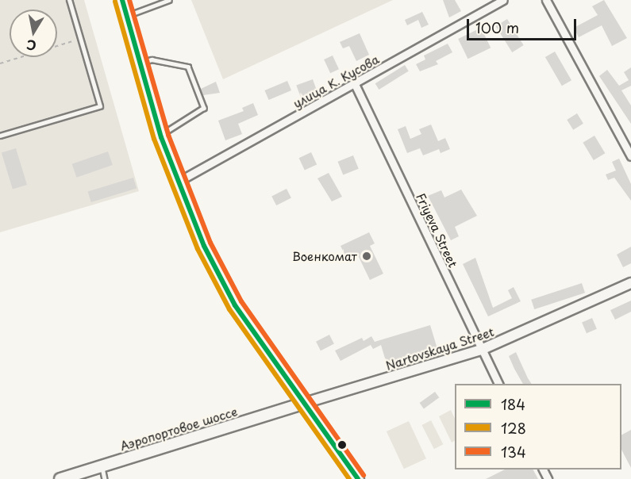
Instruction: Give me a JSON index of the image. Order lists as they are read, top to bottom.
{
  "streets": {
    "main road": ["Аэропортовое шоссе"],
    "street": ["улица К. Кусова", "Friyeva Street", "Nartovskaya Street"]
  },
  "crossings": [
    ["улица К. Кусова", "Friyeva Street"],
    ["Friyeva Street", "Nartovskaya Street"],
    ["Nartovskaya Street", "Аэропортовое шоссе"]
  ],
  "places": ["Военкомат"],
  "lines": ["transit line 184", "transit line 134", "transit line 128"],
  "legend": ["184", "128", "134"],
  "scale_bar": "100 m",
  "north": "bottom"
}
